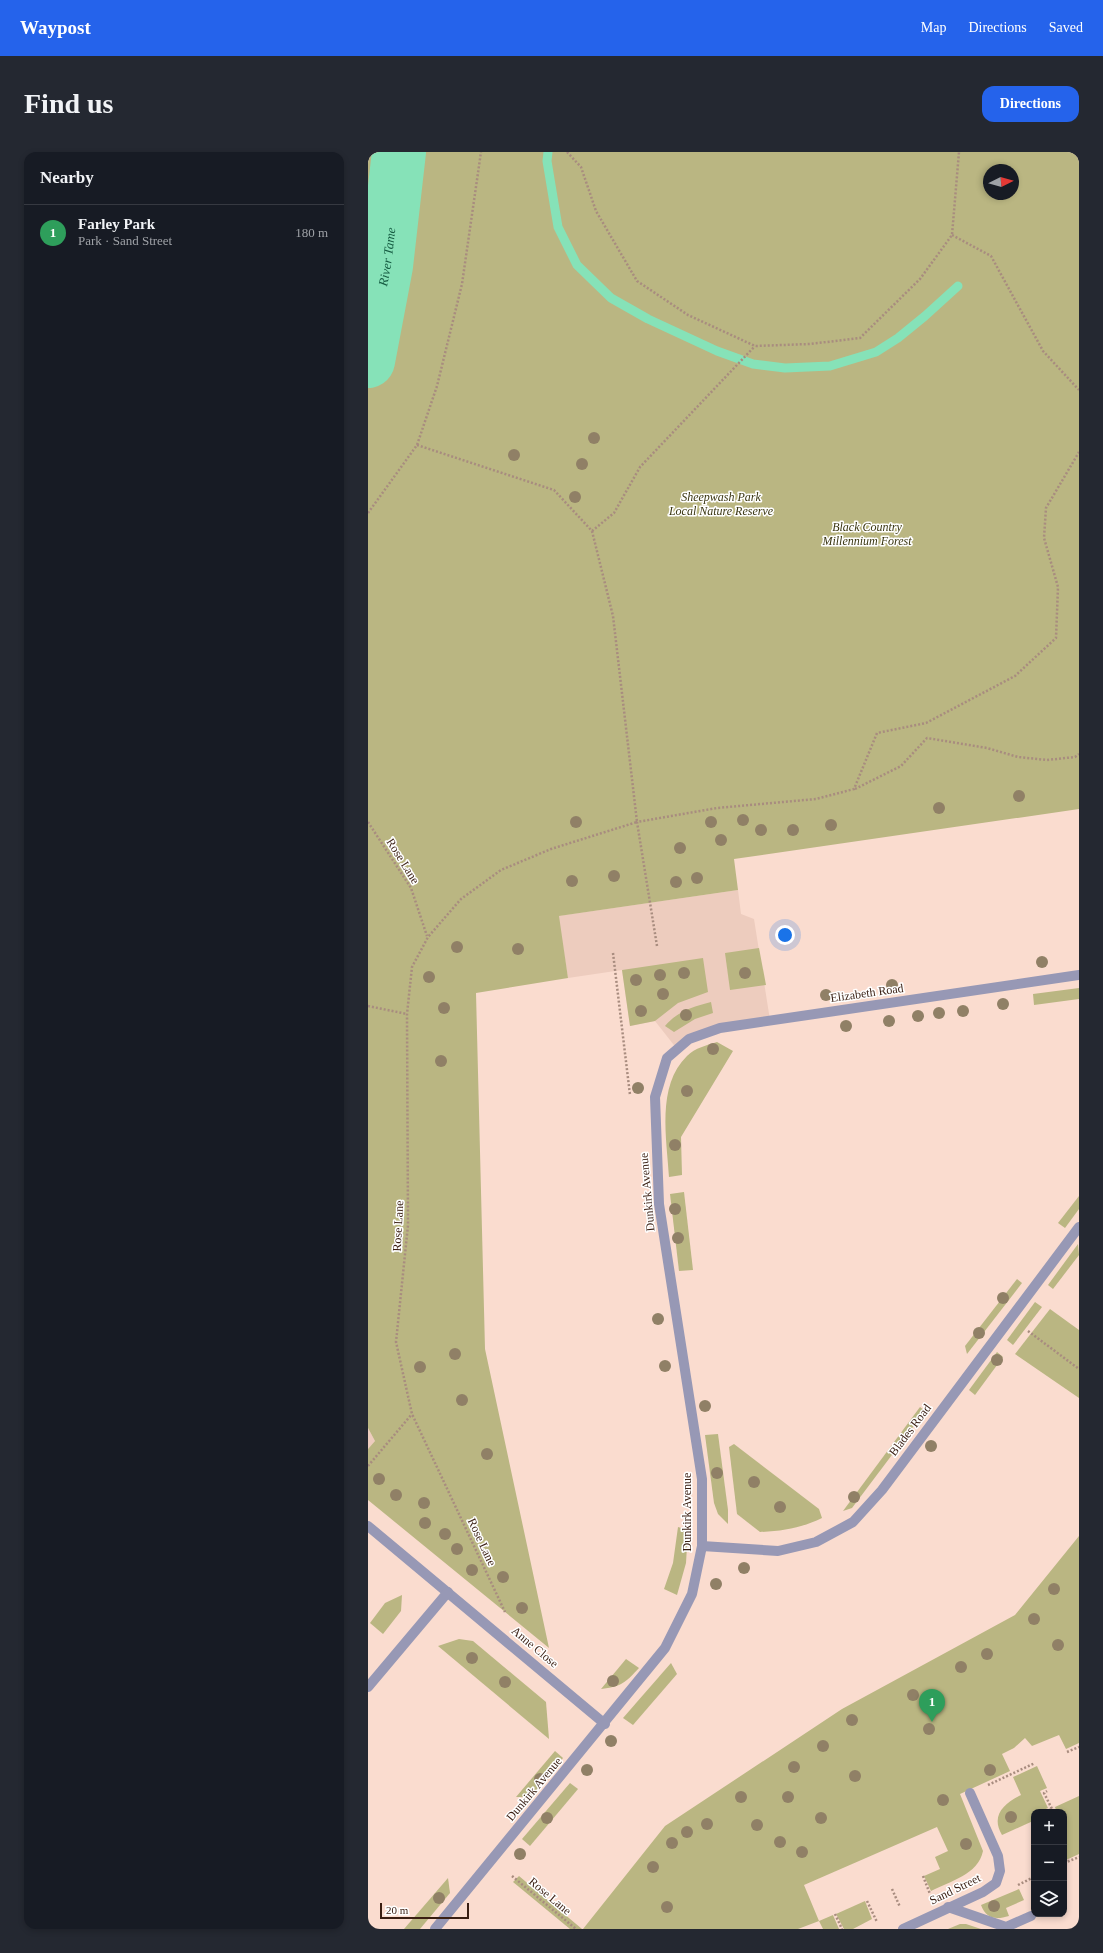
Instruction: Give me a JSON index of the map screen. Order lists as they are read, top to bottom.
{
  "streets": {
    "street": [
      "Elizabeth Road",
      "Dunkirk Avenue",
      "Blades Road",
      "Anne Close",
      "Sand Street"
    ],
    "path": ["Rose Lane"]
  },
  "crossings": [
    ["Elizabeth Road", "Dunkirk Avenue"],
    ["Dunkirk Avenue", "Blades Road"],
    ["Dunkirk Avenue", "Anne Close"]
  ],
  "water": ["River Tame"],
  "parks": ["Sheepwash Park Local Nature Reserve", "Black Country Millennium Forest"],
  "scale_bar": "20 m",
  "north": "right",
  "page": {
    "header": "Waypost",
    "nav": ["Map", "Directions", "Saved"],
    "buttons": "Directions",
    "title": "Find us",
    "heading": "Nearby",
    "list": [
      {
        "mark": "1",
        "name": "Farley Park",
        "note": "Park · Sand Street",
        "value": "180 m"
      }
    ],
    "pins": "1",
    "map_buttons": ["+", "−"],
    "scale": "20 m"
  }
}
